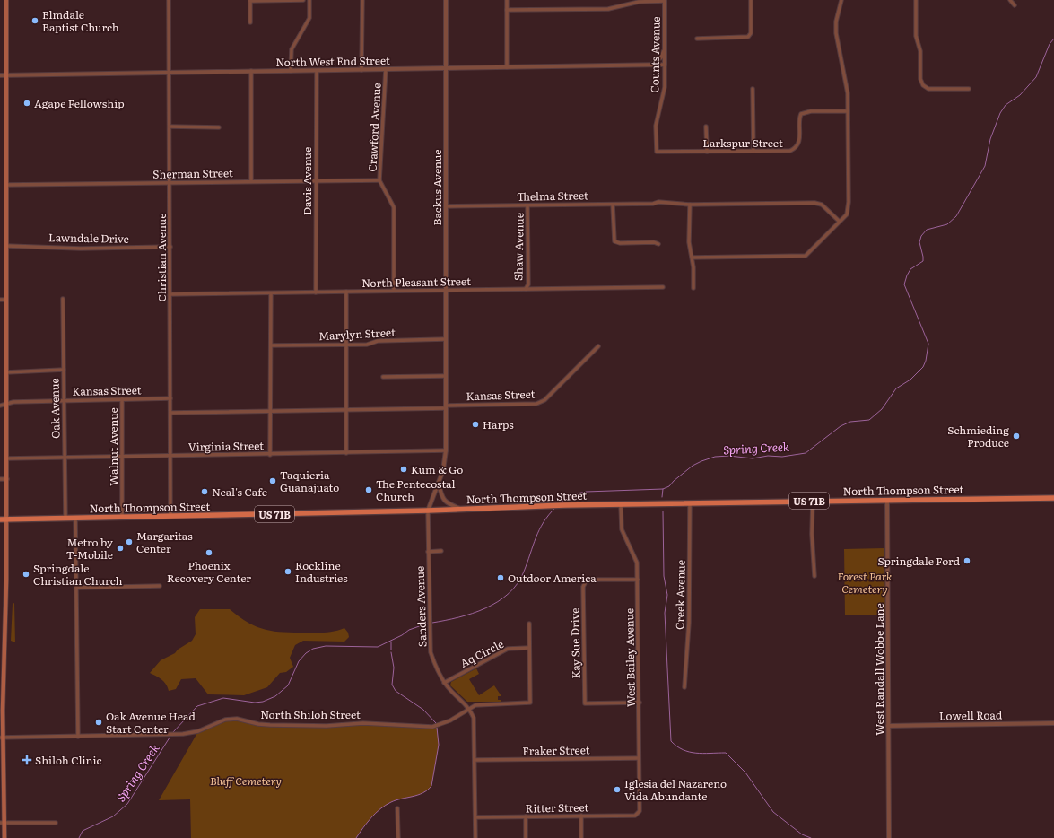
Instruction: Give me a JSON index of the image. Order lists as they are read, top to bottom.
{
  "streets": {
    "main road": ["North Thompson Street", "US 71B"],
    "street": [
      "Counts Avenue",
      "North West End Street",
      "Crawford Avenue",
      "Larkspur Street",
      "Sherman Street",
      "Davis Avenue",
      "Backus Avenue",
      "Thelma Street",
      "Lawndale Drive",
      "Shaw Avenue",
      "Christian Avenue",
      "North Pleasant Street",
      "Marylyn Street",
      "Kansas Street",
      "Oak Avenue",
      "Virginia Street",
      "Walnut Avenue",
      "Creek Avenue",
      "Sanders Avenue",
      "Kay Sue Drive",
      "Aq Circle",
      "West Bailey Avenue",
      "West Randall Wobbe Lane",
      "North Shiloh Street",
      "Lowell Road",
      "Fraker Street",
      "Ritter Street"
    ]
  },
  "crossings": [
    ["Counts Avenue", "North West End Street"],
    ["Counts Avenue", "Larkspur Street"],
    ["North West End Street", "Crawford Avenue"],
    ["North West End Street", "Davis Avenue"],
    ["North West End Street", "Backus Avenue"],
    ["North West End Street", "Christian Avenue"],
    ["Crawford Avenue", "Sherman Street"],
    ["Crawford Avenue", "North Pleasant Street"],
    ["Sherman Street", "Davis Avenue"],
    ["Sherman Street", "Christian Avenue"],
    ["Davis Avenue", "North Pleasant Street"],
    ["Backus Avenue", "Thelma Street"],
    ["Backus Avenue", "North Pleasant Street"],
    ["Backus Avenue", "Marylyn Street"],
    ["Backus Avenue", "Kansas Street"],
    ["Backus Avenue", "Virginia Street"],
    ["Backus Avenue", "North Thompson Street"],
    ["Backus Avenue", "Sanders Avenue"],
    ["Thelma Street", "Shaw Avenue"],
    ["Lawndale Drive", "Christian Avenue"],
    ["Shaw Avenue", "North Pleasant Street"],
    ["Christian Avenue", "North Pleasant Street"],
    ["Christian Avenue", "Kansas Street"],
    ["Christian Avenue", "Virginia Street"],
    ["Christian Avenue", "North Thompson Street"],
    ["Kansas Street", "Oak Avenue"],
    ["Kansas Street", "Walnut Avenue"],
    ["Oak Avenue", "Virginia Street"],
    ["Oak Avenue", "North Thompson Street"],
    ["Virginia Street", "Walnut Avenue"],
    ["Walnut Avenue", "North Thompson Street"],
    ["North Thompson Street", "Creek Avenue"],
    ["North Thompson Street", "Sanders Avenue"],
    ["North Thompson Street", "West Bailey Avenue"],
    ["North Thompson Street", "West Randall Wobbe Lane"],
    ["Sanders Avenue", "Aq Circle"],
    ["Sanders Avenue", "North Shiloh Street"],
    ["Sanders Avenue", "Fraker Street"],
    ["Sanders Avenue", "Ritter Street"],
    ["Kay Sue Drive", "West Bailey Avenue"],
    ["West Bailey Avenue", "Fraker Street"],
    ["West Bailey Avenue", "Ritter Street"],
    ["West Randall Wobbe Lane", "Lowell Road"]
  ],
  "water": ["Spring Creek"],
  "parks": ["Forest Park Cemetery", "Bluff Cemetery"],
  "places": {
    "other": [
      "Elmdale Baptist Church",
      "Agape Fellowship",
      "Harps",
      "Schmieding Produce",
      "Kum & Go",
      "Taquieria Guanajuato",
      "The Pentecostal Church",
      "Neal's Cafe",
      "Margaritas Center",
      "Metro by T-Mobile",
      "Phoenix Recovery Center",
      "Springdale Ford",
      "Rockline Industries",
      "Springdale Christian Church",
      "Outdoor America",
      "Oak Avenue Head Start Center",
      "Iglesia del Nazareno Vida Abundante"
    ],
    "health": ["Shiloh Clinic"]
  }
}
